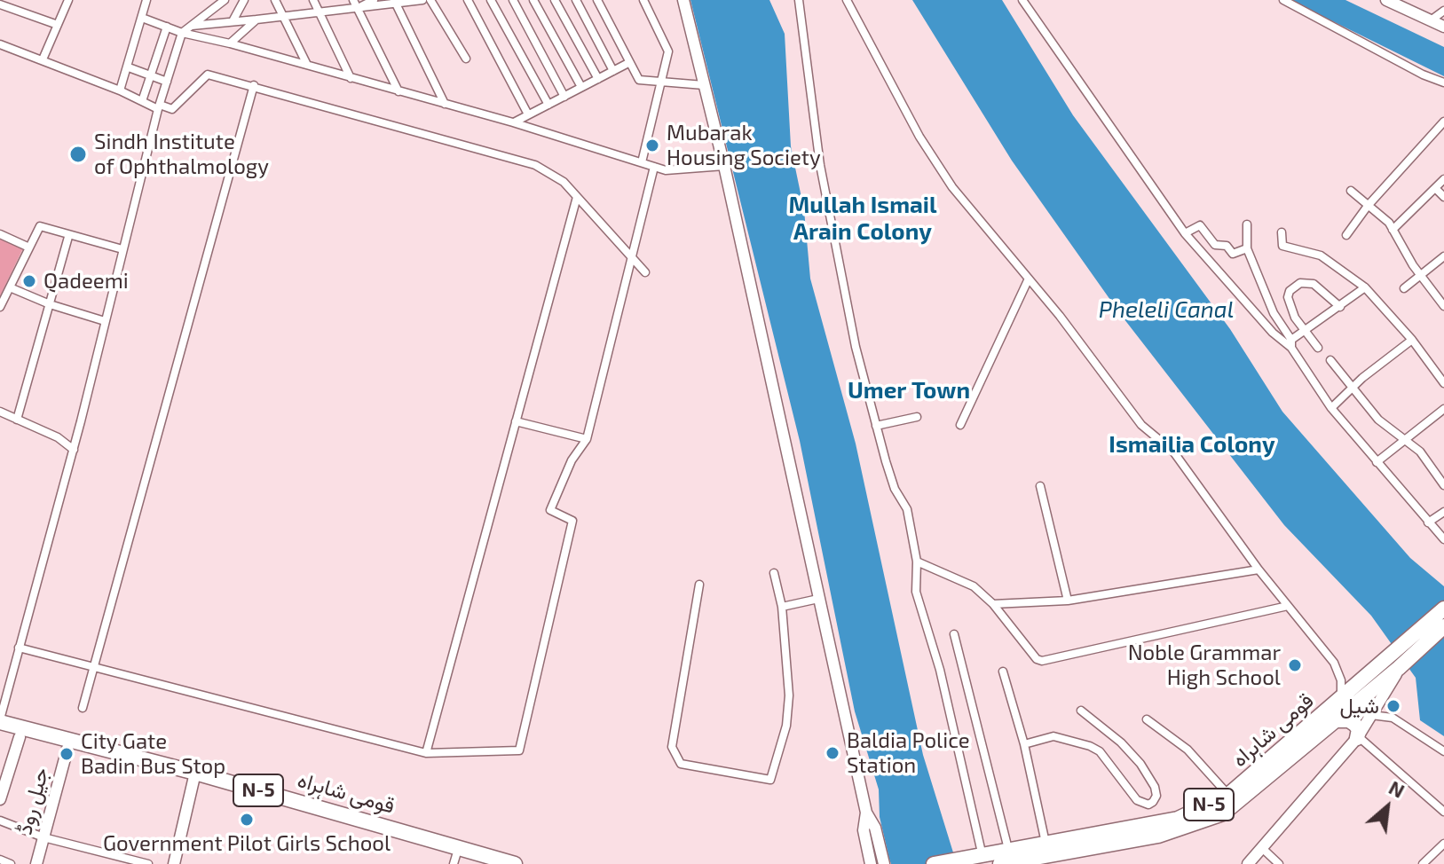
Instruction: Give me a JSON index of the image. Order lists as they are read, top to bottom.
{
  "streets": {
    "highway": ["قومی شاہراہ", "N-5"],
    "main road": ["جیل روڈ"]
  },
  "crossings": [
    ["قومی شاہراہ", "جیل روڈ"]
  ],
  "districts": ["Mullah Ismail Arain Colony", "Umer Town", "Ismailia Colony"],
  "water": ["Pheleli Canal"],
  "places": [
    "Mubarak Housing Society",
    "Sindh Institute of Ophthalmology",
    "Qadeemi",
    "Noble Grammar High School",
    "شیل",
    "Baldia Police Station",
    "City Gate Badin Bus Stop",
    "Government Pilot Girls School"
  ],
  "north": "top right"
}
